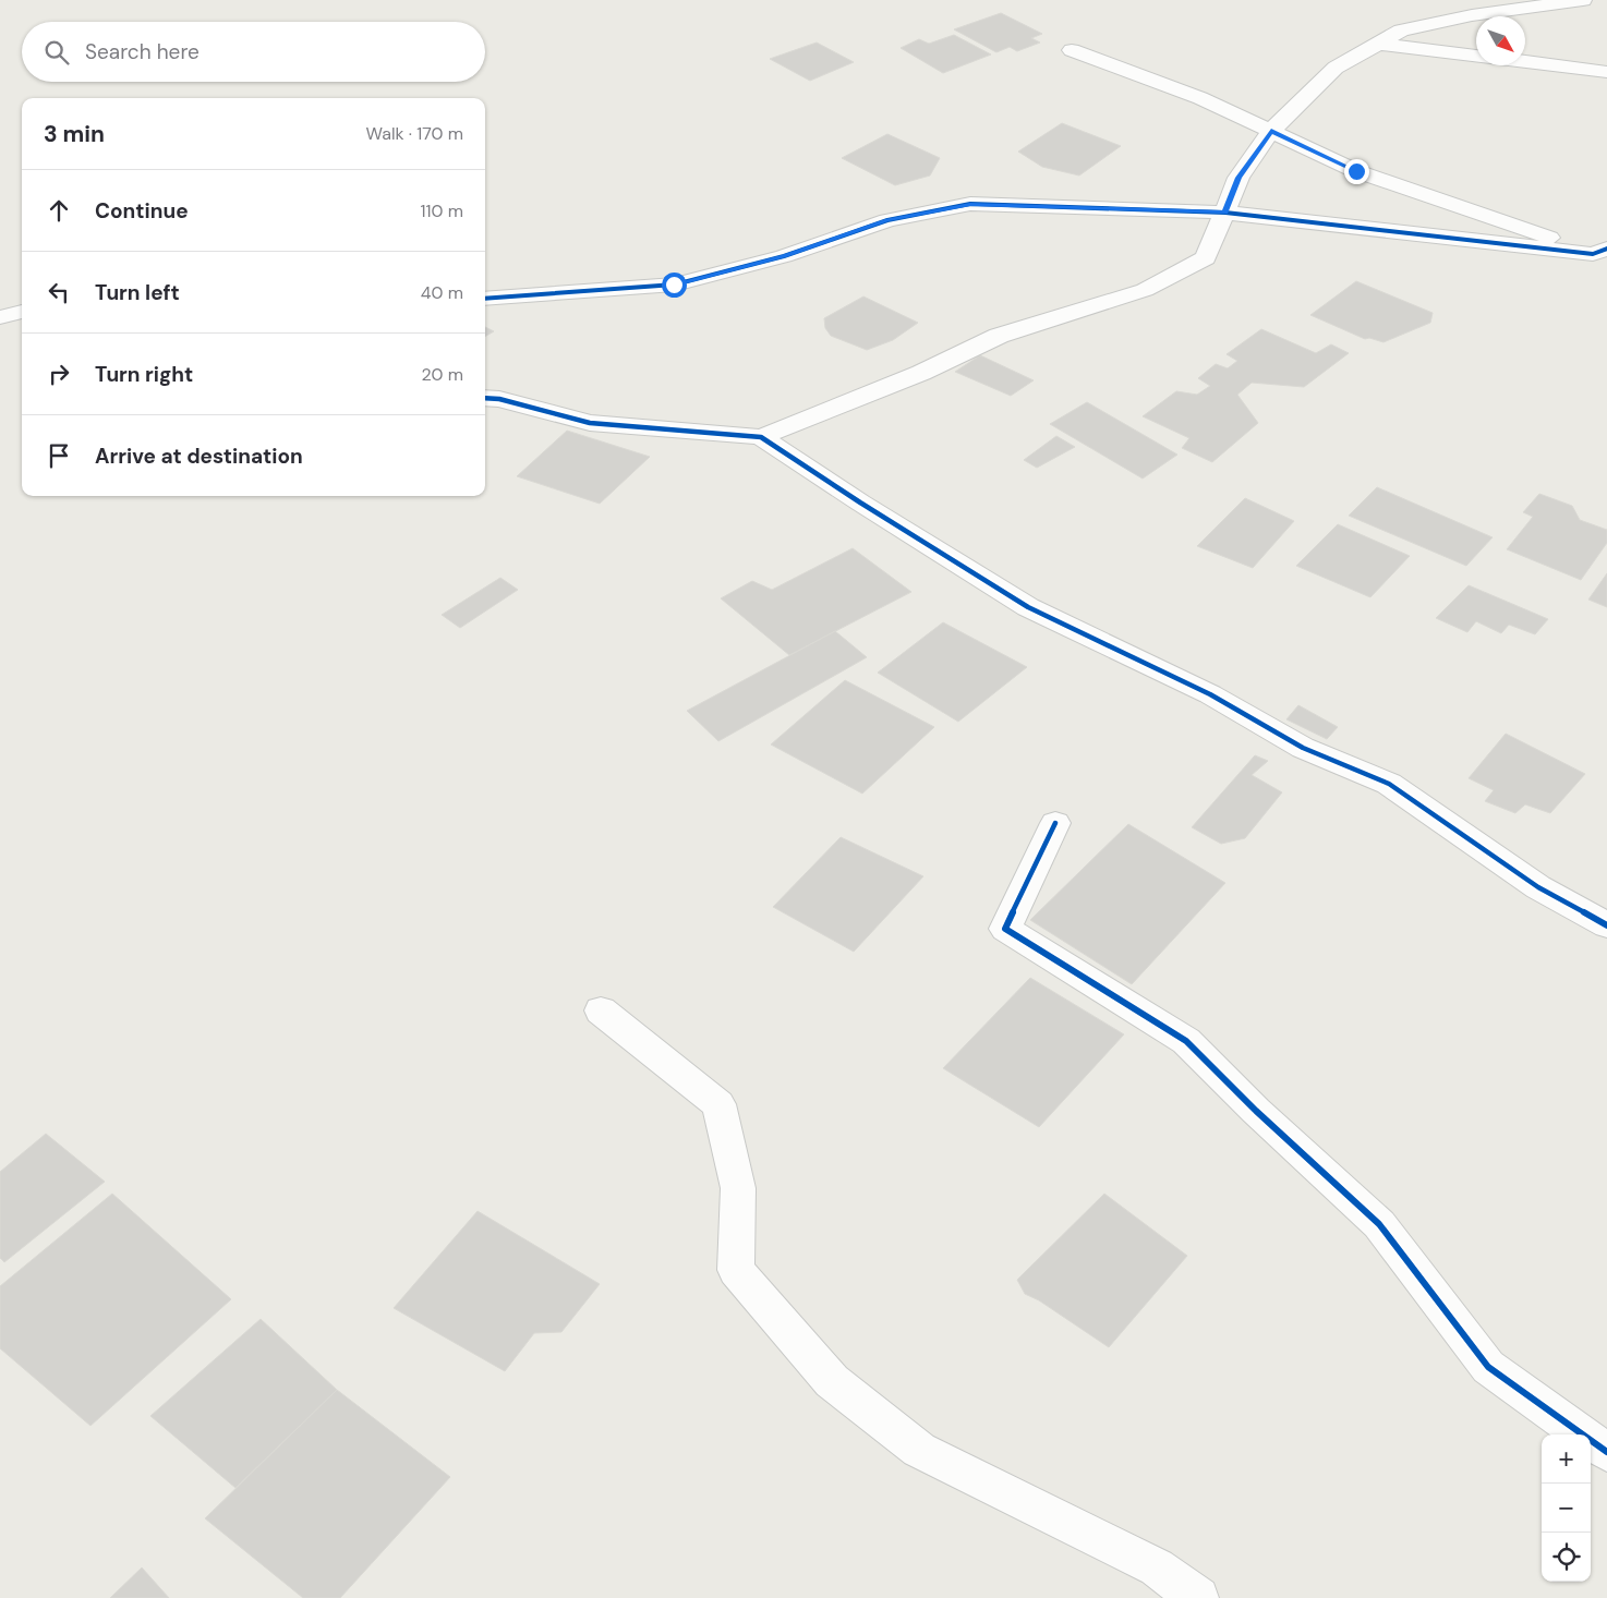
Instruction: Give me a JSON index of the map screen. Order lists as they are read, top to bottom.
{
  "north": "bottom right",
  "page": {
    "search": "Search here",
    "heading": ["3 min", "Walk · 170 m"],
    "list": [
      ["Continue", "110 m"],
      ["Turn left", "40 m"],
      ["Turn right", "20 m"],
      "Arrive at destination"
    ],
    "map_buttons": ["+", "−"]
  }
}
